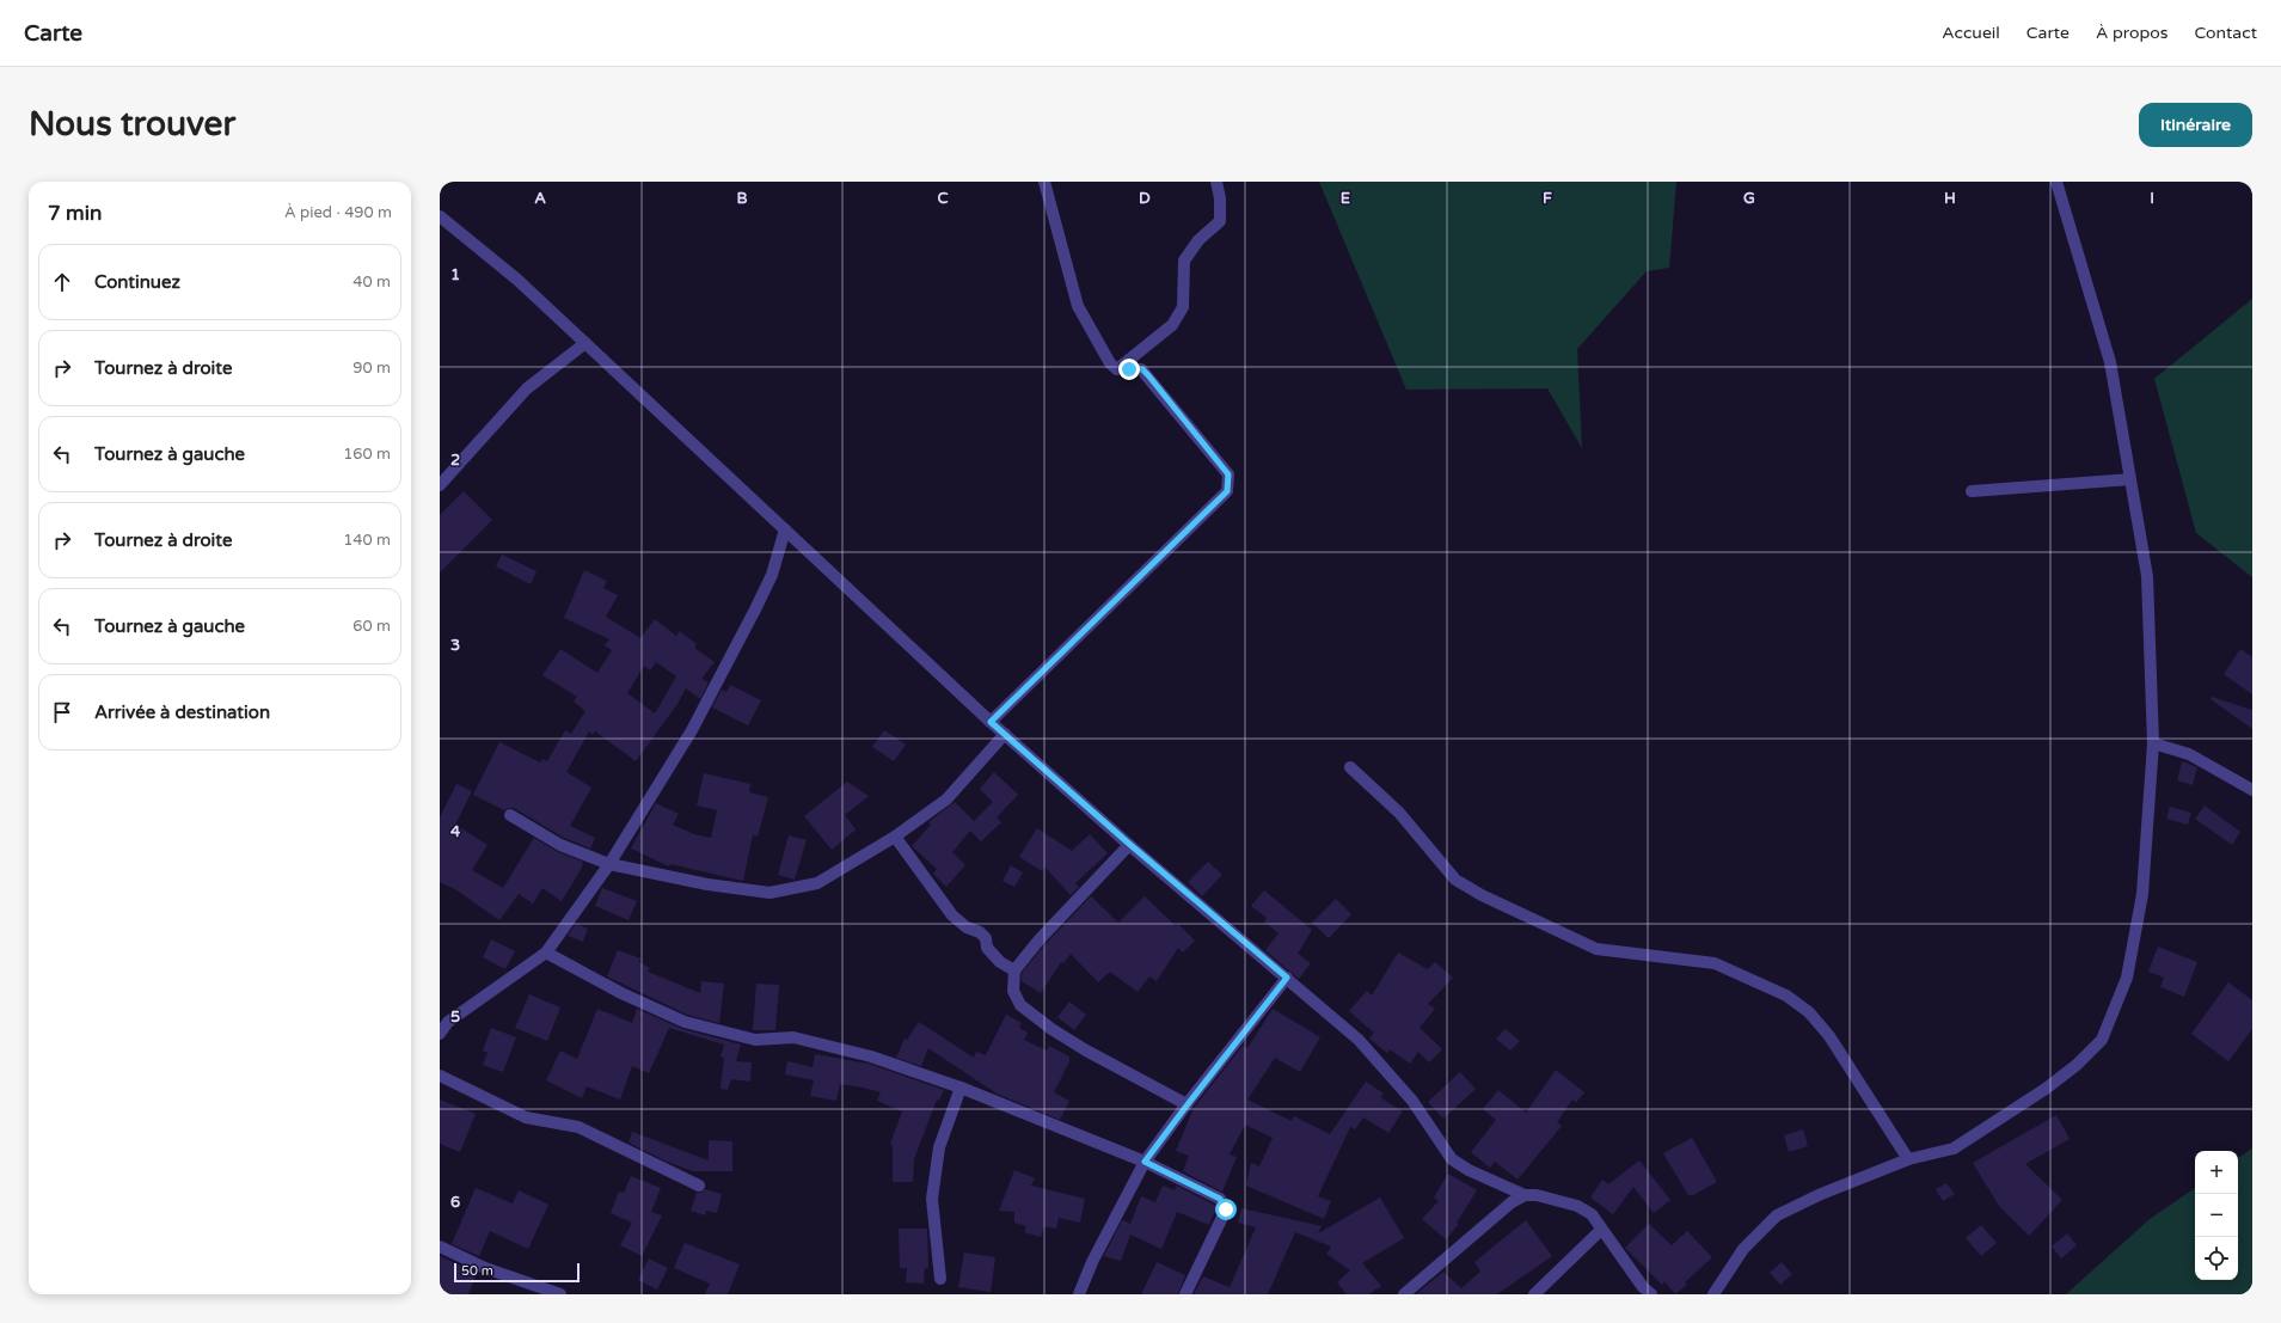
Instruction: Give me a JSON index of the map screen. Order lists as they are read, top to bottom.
{
  "scale_bar": "50 m",
  "page": {
    "header": "Carte",
    "nav": [
      "Accueil",
      "Carte",
      "À propos",
      "Contact"
    ],
    "buttons": "Itinéraire",
    "title": "Nous trouver",
    "heading": ["7 min", "À pied · 490 m"],
    "list": [
      ["Continuez", "40 m"],
      ["Tournez à droite", "90 m"],
      ["Tournez à gauche", "160 m"],
      ["Tournez à droite", "140 m"],
      ["Tournez à gauche", "60 m"],
      "Arrivée à destination"
    ],
    "map_buttons": ["+", "−"],
    "scale": "50 m"
  },
  "grid": {
    "columns": [
      "A",
      "B",
      "C",
      "D",
      "E",
      "F",
      "G",
      "H",
      "I"
    ],
    "rows": [
      "1",
      "2",
      "3",
      "4",
      "5",
      "6"
    ]
  }
}
